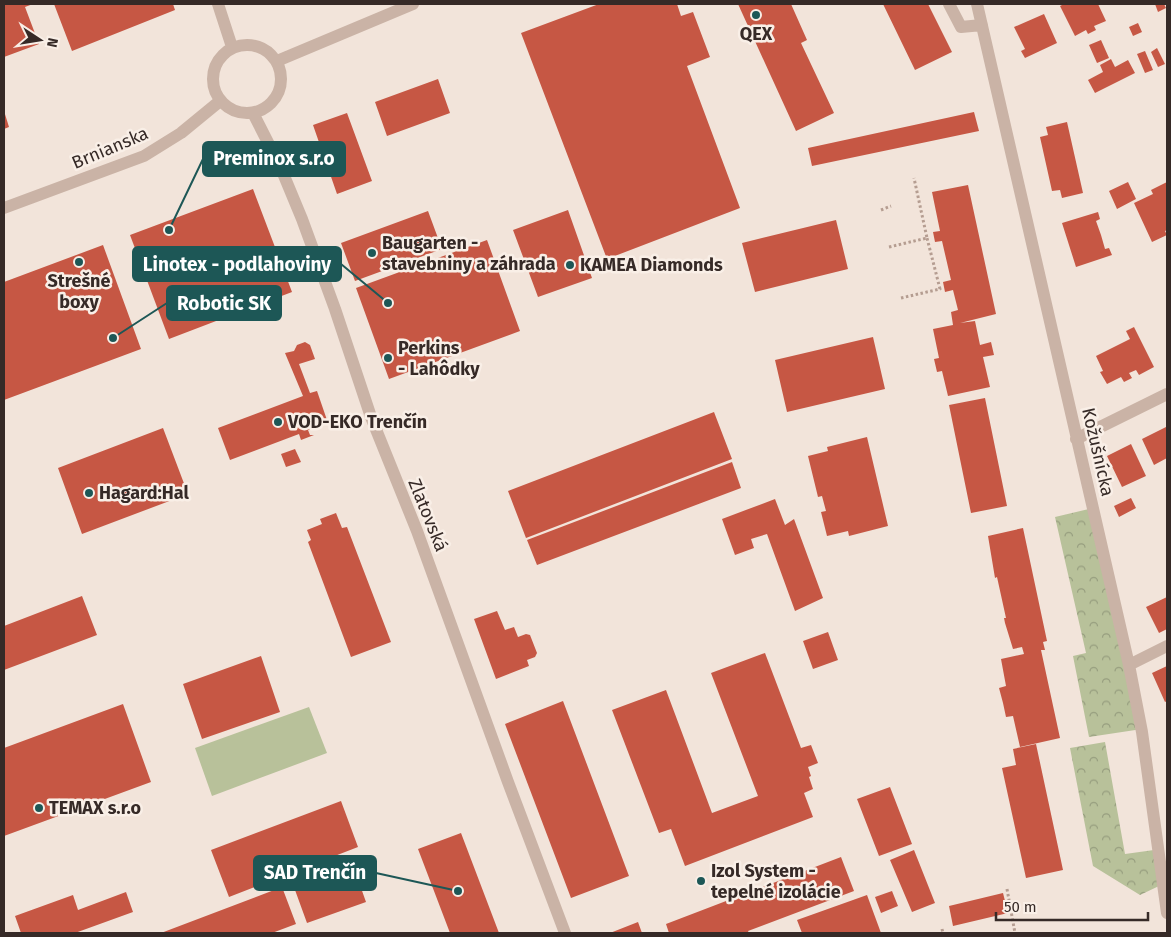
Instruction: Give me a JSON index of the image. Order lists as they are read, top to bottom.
{
  "streets": {
    "street": ["Brnianska", "Kožušnícka", "Zlatovská"]
  },
  "crossings": [
    ["Brnianska", "Zlatovská"]
  ],
  "places": [
    "QEX",
    "Preminox s.r.o",
    "Baugarten - stavebniny a záhrada",
    "Strešné boxy",
    "KAMEA Diamonds",
    "Linotex - podlahoviny",
    "Robotic SK",
    "Perkins - Lahôdky",
    "VOD-EKO Trenčín",
    "Hagard:Hal",
    "TEMAX s.r.o",
    "Izol System - tepelné izolácie",
    "SAD Trenčín"
  ],
  "scale_bar": "50 m",
  "north": "right"
}
